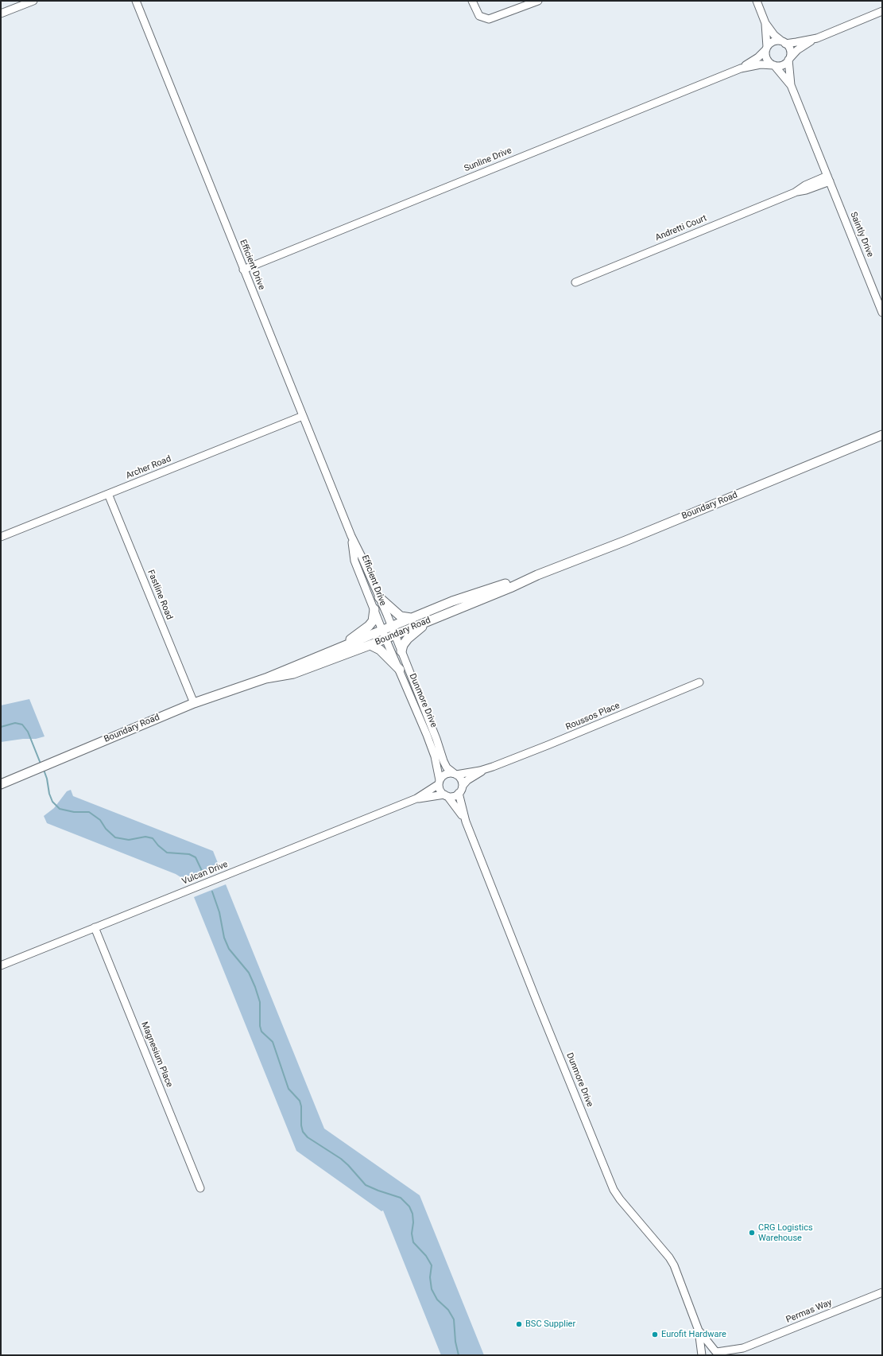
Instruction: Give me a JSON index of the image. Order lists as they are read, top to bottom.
{
  "streets": {
    "main road": ["Boundary Road"],
    "street": [
      "Sunline Drive",
      "Andretti Court",
      "Saintly Drive",
      "Efficient Drive",
      "Archer Road",
      "Fastline Road",
      "Dunmore Drive",
      "Roussos Place",
      "Vulcan Drive",
      "Magnesium Place",
      "Permas Way"
    ]
  },
  "crossings": [
    ["Sunline Drive", "Saintly Drive"],
    ["Sunline Drive", "Efficient Drive"],
    ["Andretti Court", "Saintly Drive"],
    ["Efficient Drive", "Archer Road"],
    ["Efficient Drive", "Boundary Road"],
    ["Efficient Drive", "Dunmore Drive"],
    ["Archer Road", "Fastline Road"],
    ["Boundary Road", "Fastline Road"],
    ["Boundary Road", "Dunmore Drive"],
    ["Dunmore Drive", "Roussos Place"],
    ["Dunmore Drive", "Vulcan Drive"],
    ["Dunmore Drive", "Permas Way"],
    ["Roussos Place", "Vulcan Drive"],
    ["Vulcan Drive", "Magnesium Place"]
  ],
  "places": ["CRG Logistics Warehouse", "BSC Supplier", "Eurofit Hardware"]
}
